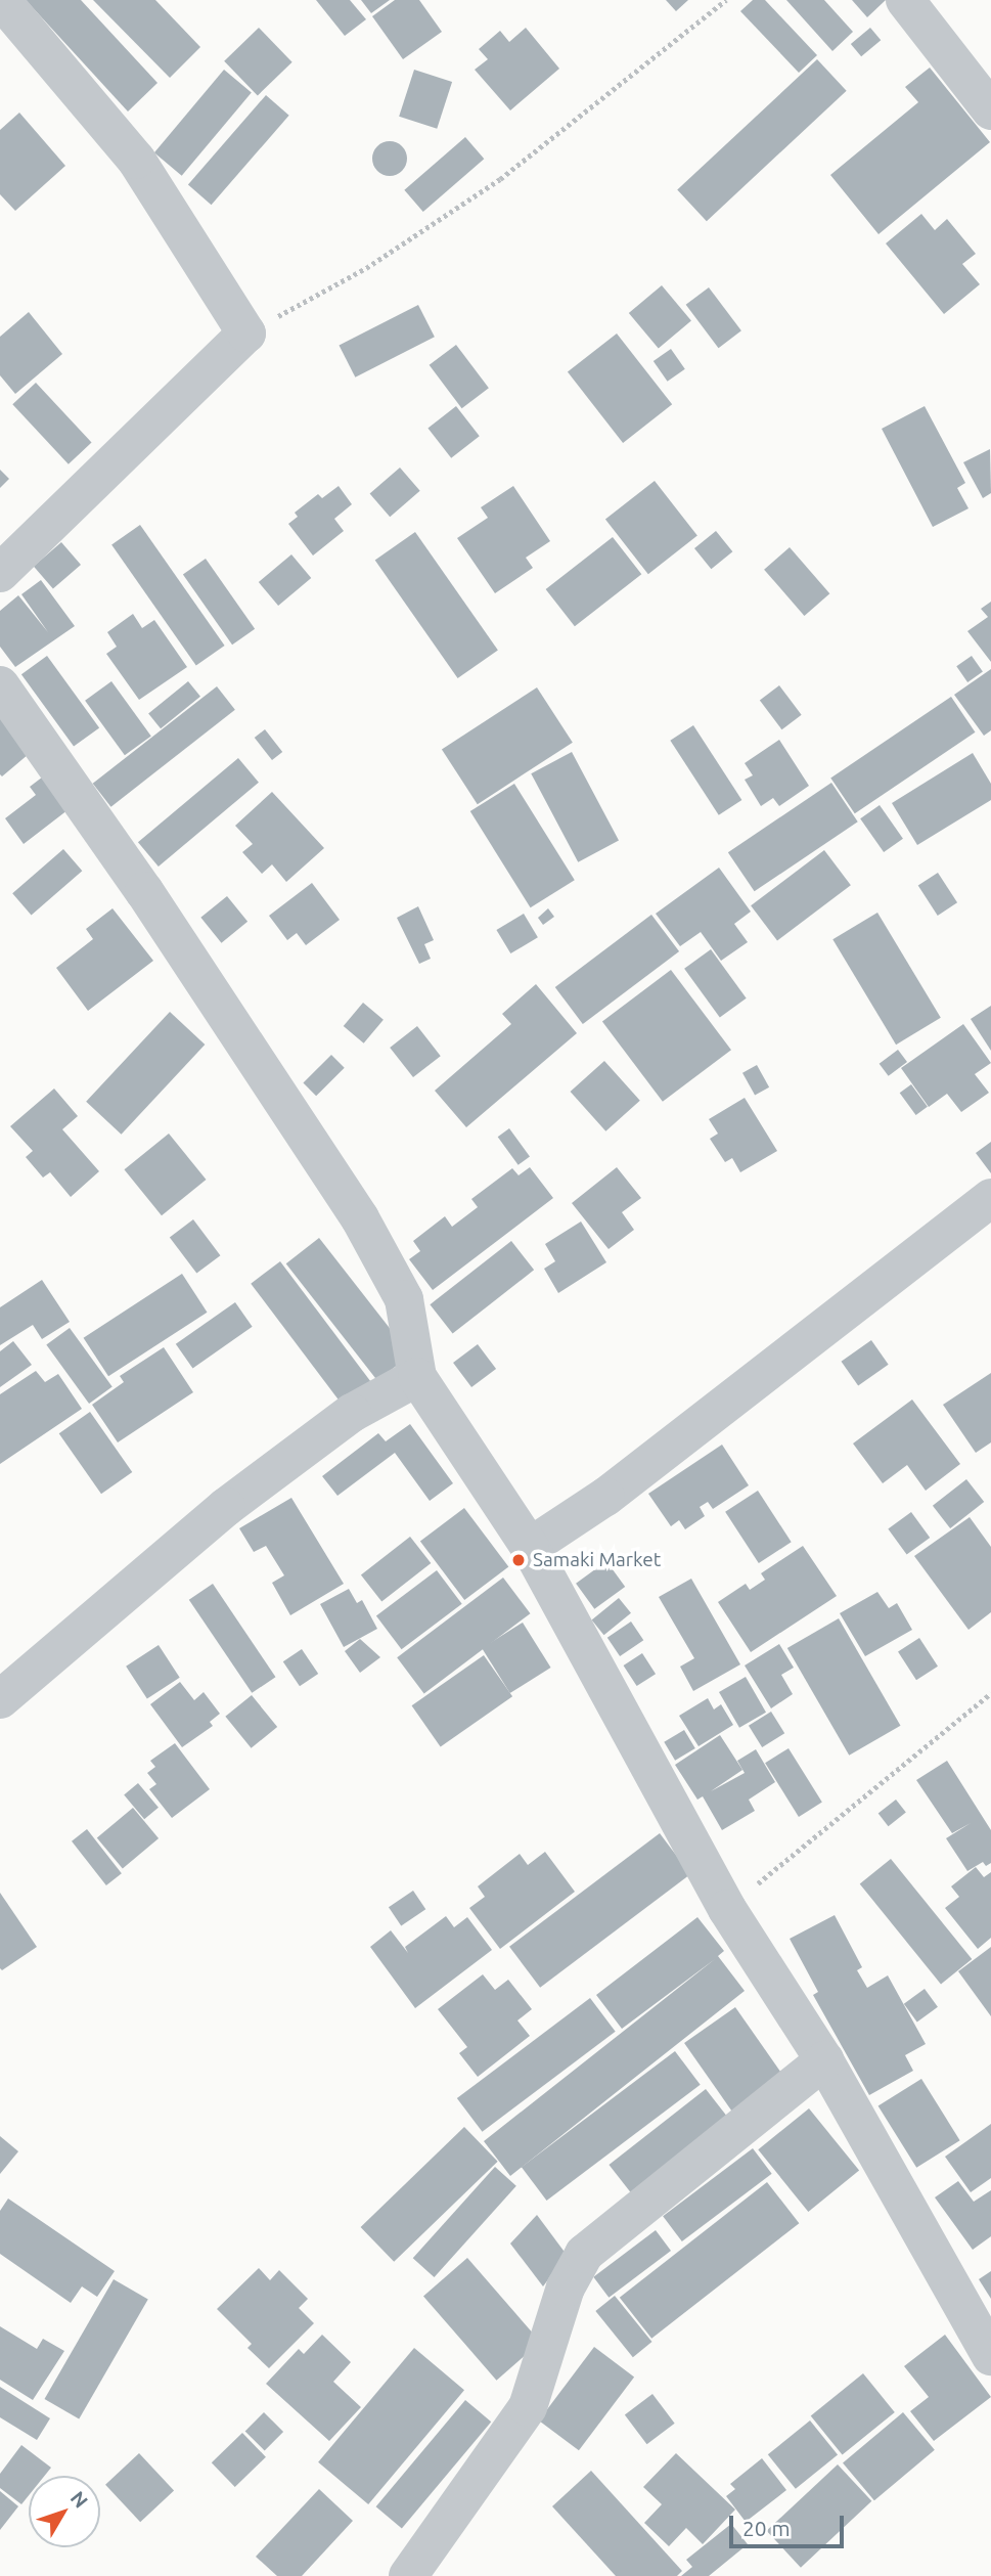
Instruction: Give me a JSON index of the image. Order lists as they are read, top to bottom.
{
  "places": ["Samaki Market"],
  "scale_bar": "20 m",
  "north": "top right"
}
